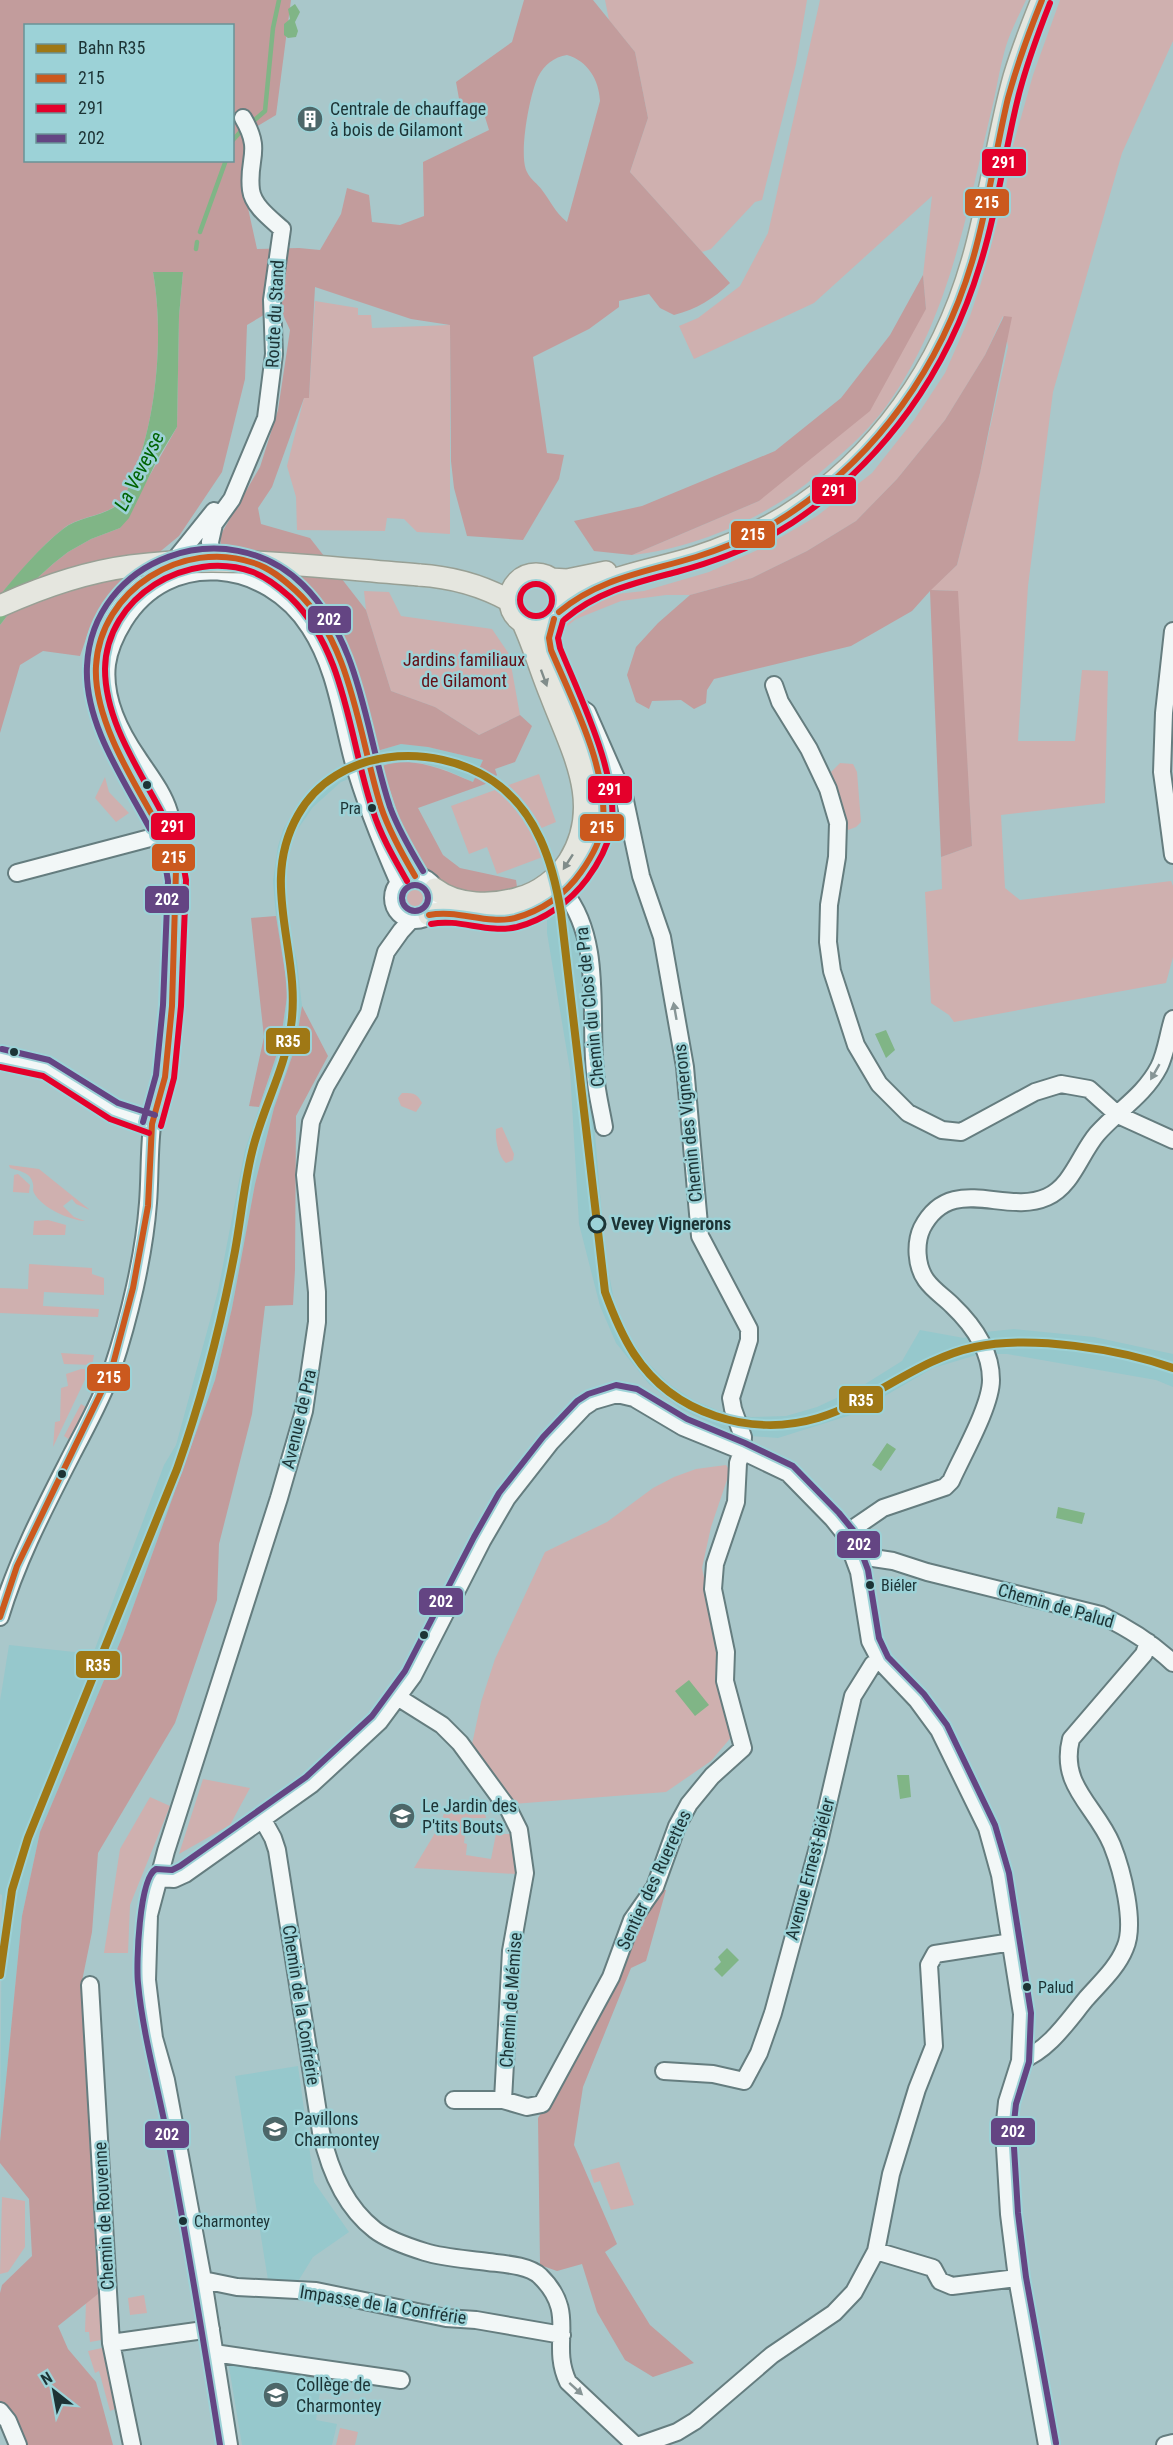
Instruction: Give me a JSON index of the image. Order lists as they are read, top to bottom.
{
  "streets": {
    "street": [
      "Route du Stand",
      "Chemin du Clos de Pra",
      "Chemin des Vignerons",
      "Avenue de Pra",
      "Chemin de Palud",
      "Avenue Ernest-Biéler",
      "Sentier des Ruerettes",
      "Chemin de Mémise",
      "Chemin de la Confrérie",
      "Chemin de Rouvenne",
      "Impasse de la Confrérie"
    ]
  },
  "crossings": [
    ["Chemin des Vignerons", "Sentier des Ruerettes"],
    ["Avenue de Pra", "Impasse de la Confrérie"],
    ["Sentier des Ruerettes", "Chemin de Mémise"],
    ["Chemin de la Confrérie", "Impasse de la Confrérie"]
  ],
  "one_way": ["Chemin des Vignerons"],
  "water": ["La Veveyse"],
  "parks": ["Jardins familiaux de Gilamont"],
  "places": {
    "building": ["Centrale de chauffage à bois de Gilamont"],
    "other": [
      "Pra",
      "Vevey Vignerons",
      "Biéler",
      "Palud",
      "Charmontey"
    ],
    "school or university": ["Le Jardin des P'tits Bouts", "Pavillons Charmontey", "Collège de Charmontey"]
  },
  "lines": [
    "transit line 215",
    "transit line 291",
    "transit line 202",
    "rail line R35"
  ],
  "legend": [
    "Bahn R35",
    "215",
    "291",
    "202"
  ],
  "north": "top left"
}
